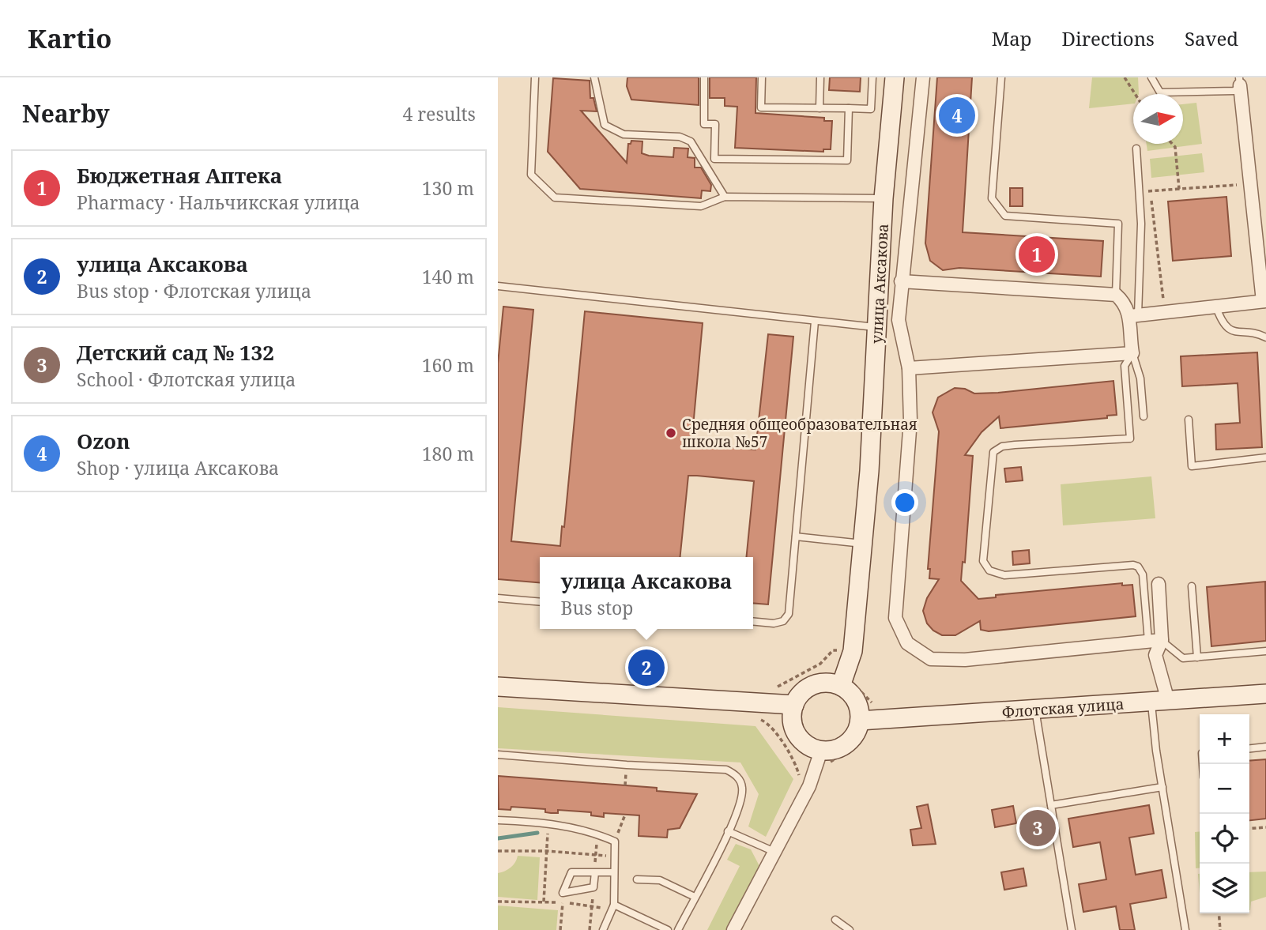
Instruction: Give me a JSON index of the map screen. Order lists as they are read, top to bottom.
{
  "streets": {
    "street": ["улица Аксакова", "Флотская улица"]
  },
  "crossings": [
    ["улица Аксакова", "Флотская улица"]
  ],
  "places": ["Средняя общеобразовательная школа №57"],
  "north": "right",
  "page": {
    "header": "Kartio",
    "nav": ["Map", "Directions", "Saved"],
    "heading": ["Nearby", "4 results"],
    "pins": [
      "4",
      "1",
      "2",
      "3"
    ],
    "list": [
      {
        "mark": "1",
        "name": "Бюджетная Аптека",
        "note": "Pharmacy · Нальчикская улица",
        "value": "130 m"
      },
      {
        "mark": "2",
        "name": "улица Аксакова",
        "note": "Bus stop · Флотская улица",
        "value": "140 m"
      },
      {
        "mark": "3",
        "name": "Детский сад № 132",
        "note": "School · Флотская улица",
        "value": "160 m"
      },
      {
        "mark": "4",
        "name": "Ozon",
        "note": "Shop · улица Аксакова",
        "value": "180 m"
      }
    ],
    "popup": ["улица Аксакова", "Bus stop"],
    "map_buttons": ["+", "−"]
  }
}
